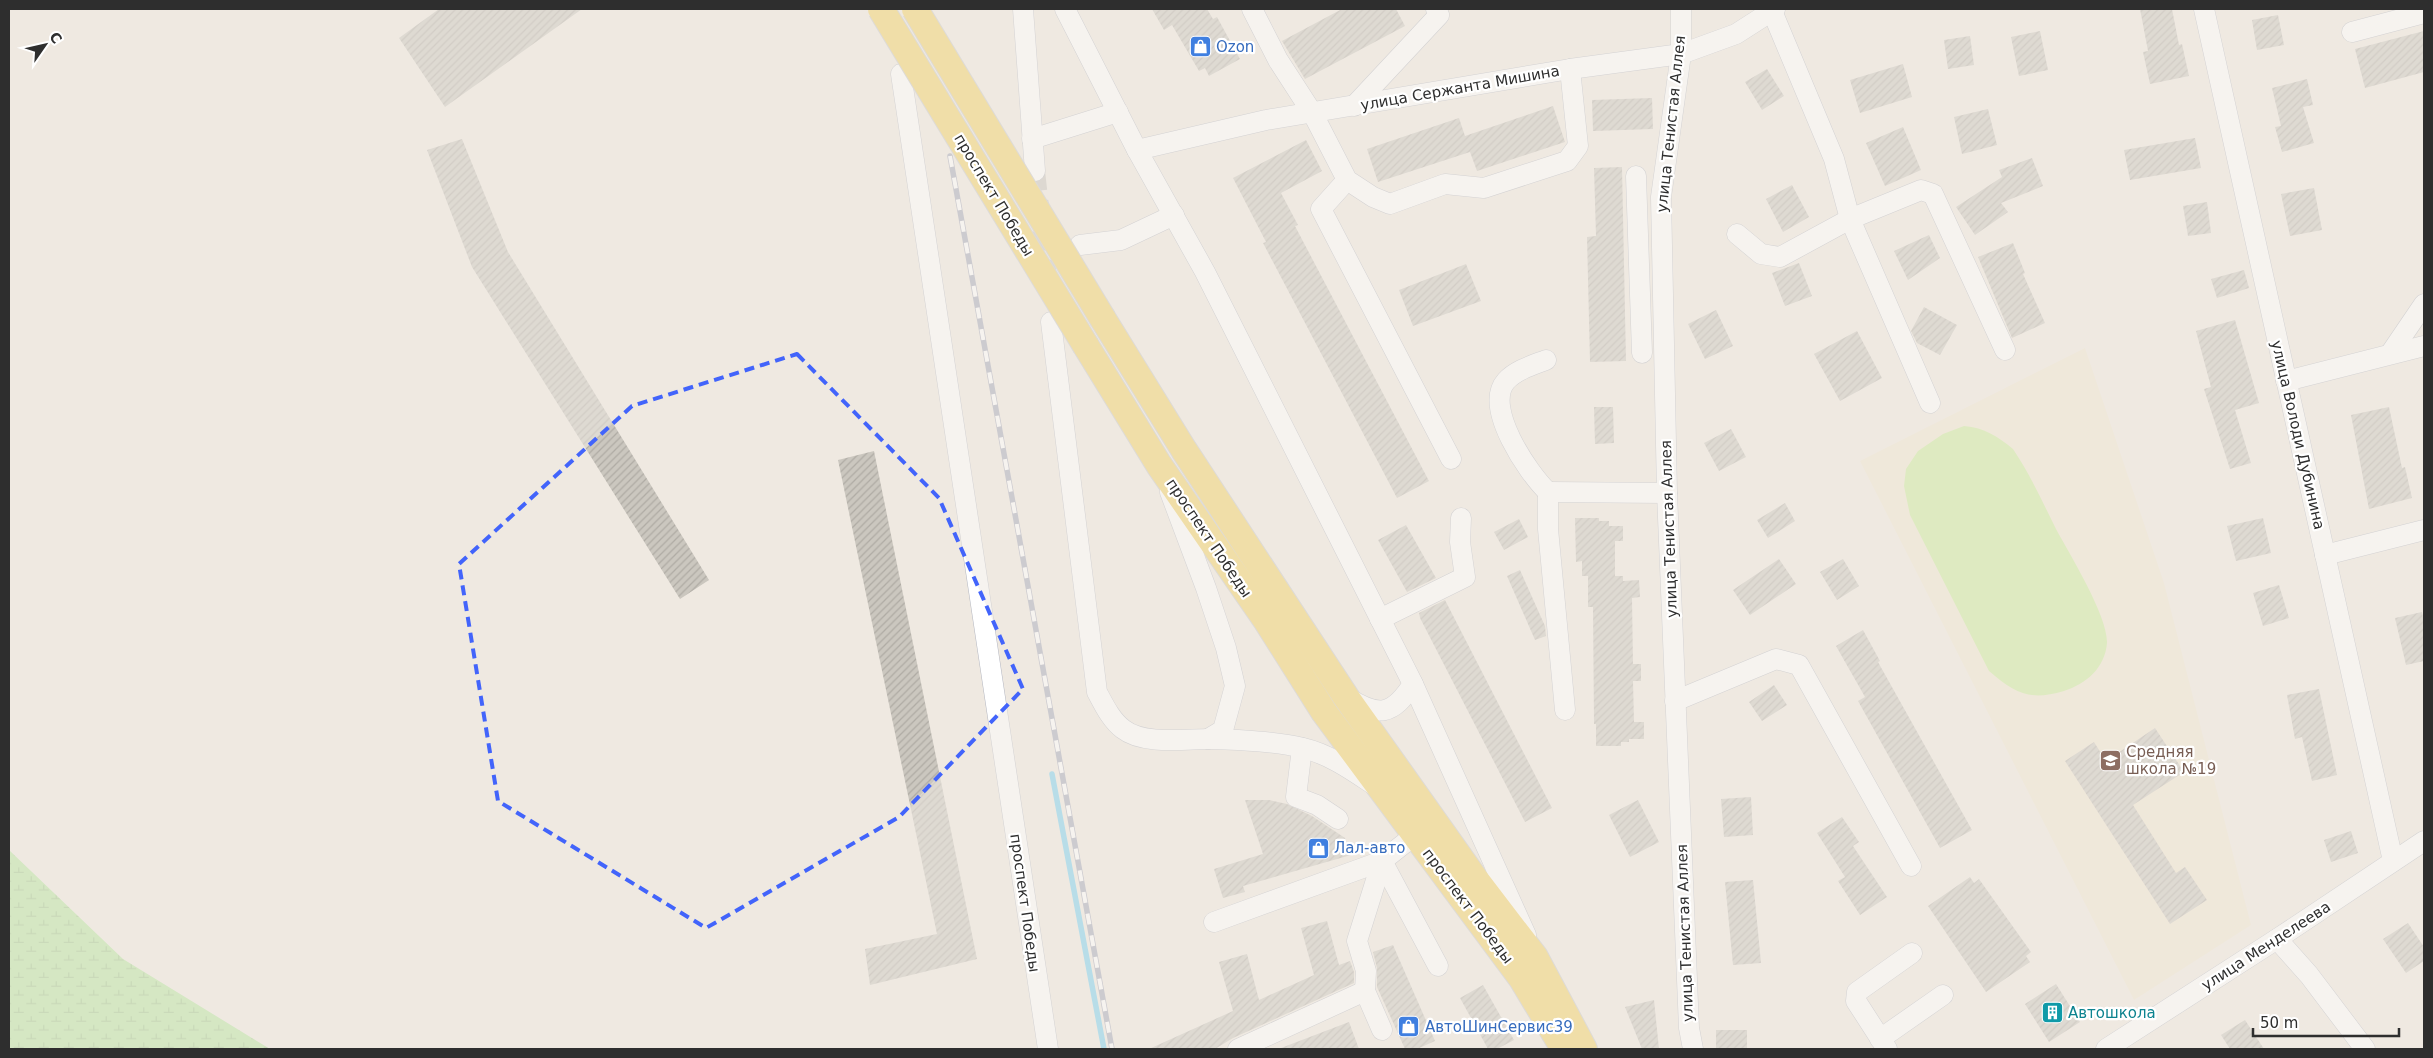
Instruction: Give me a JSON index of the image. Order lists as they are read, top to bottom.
{
  "streets": {
    "main road": ["проспект Победы"],
    "street": [
      "улица Сержанта Мишина",
      "улица Тенистая Аллея",
      "улица Володи Дубинина",
      "улица Менделеева"
    ]
  },
  "crossings": [
    ["улица Сержанта Мишина", "улица Тенистая Аллея"],
    ["улица Володи Дубинина", "улица Менделеева"]
  ],
  "places": {
    "shop": ["Ozon", "Лал-авто", "АвтоШинСервис39"],
    "school or university": ["Средняя школа №19"],
    "building": ["Автошкола"]
  },
  "scale_bar": "50 m",
  "north": "top right"
}
